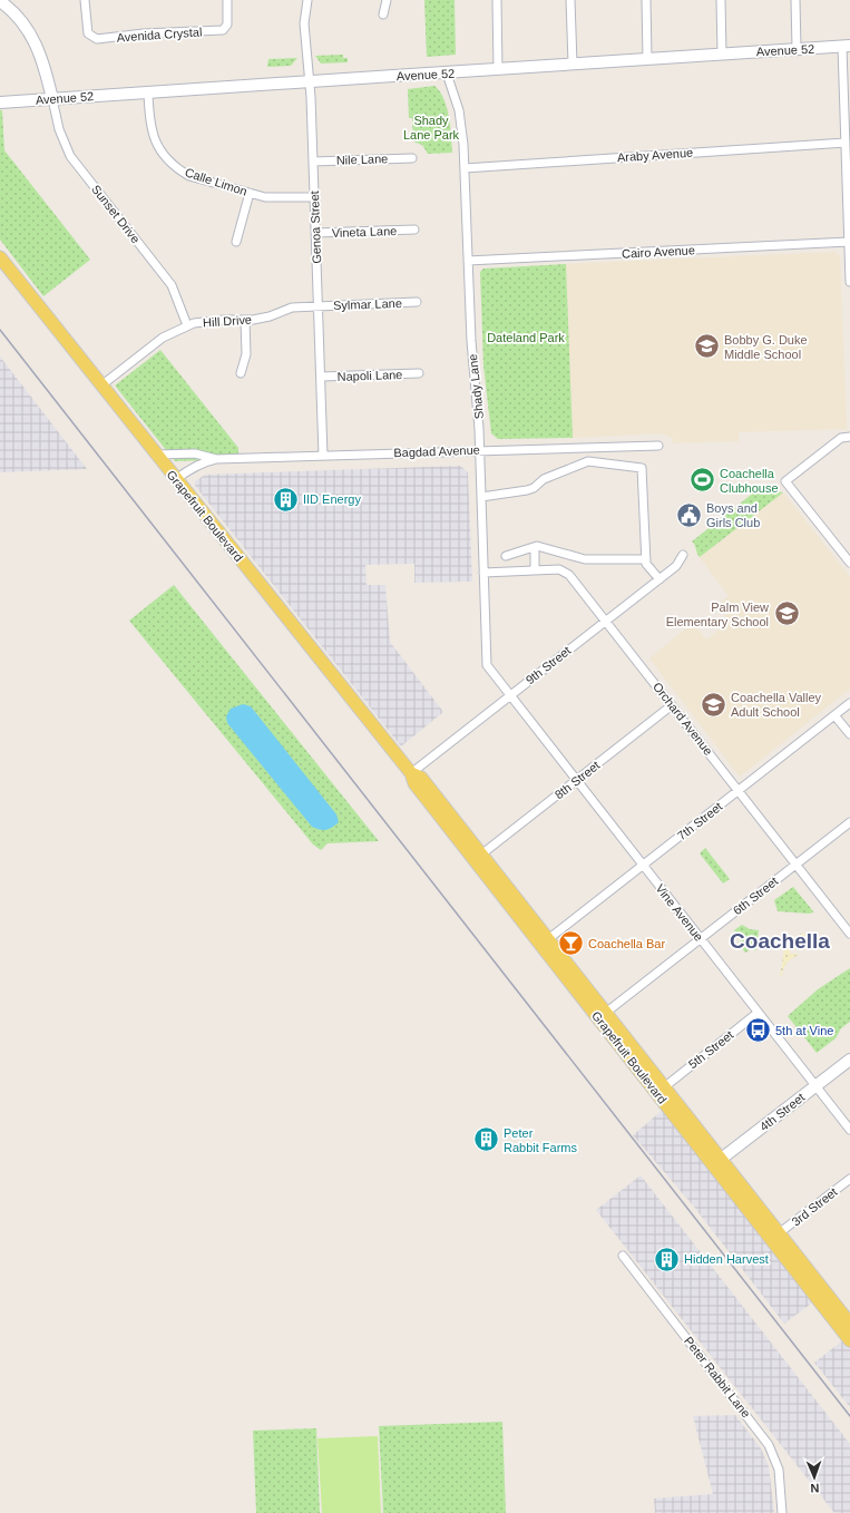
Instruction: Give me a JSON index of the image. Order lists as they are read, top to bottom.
{
  "streets": {
    "main road": ["Avenue 52", "Grapefruit Boulevard", "4th Street"],
    "street": [
      "Avenida Crystal",
      "Araby Avenue",
      "Nile Lane",
      "Calle Limon",
      "Sunset Drive",
      "Genoa Street",
      "Vineta Lane",
      "Cairo Avenue",
      "Sylmar Lane",
      "Hill Drive",
      "Napoli Lane",
      "Shady Lane",
      "Bagdad Avenue",
      "9th Street",
      "Orchard Avenue",
      "8th Street",
      "7th Street",
      "6th Street",
      "Vine Avenue",
      "5th Street",
      "3rd Street",
      "Peter Rabbit Lane"
    ]
  },
  "crossings": [
    ["Avenue 52", "Calle Limon"],
    ["Avenue 52", "Sunset Drive"],
    ["Avenue 52", "Genoa Street"],
    ["Avenue 52", "Shady Lane"],
    ["Araby Avenue", "Shady Lane"],
    ["Nile Lane", "Genoa Street"],
    ["Calle Limon", "Genoa Street"],
    ["Sunset Drive", "Hill Drive"],
    ["Genoa Street", "Vineta Lane"],
    ["Genoa Street", "Sylmar Lane"],
    ["Genoa Street", "Hill Drive"],
    ["Genoa Street", "Napoli Lane"],
    ["Genoa Street", "Bagdad Avenue"],
    ["Cairo Avenue", "Shady Lane"],
    ["Sylmar Lane", "Hill Drive"],
    ["Hill Drive", "Grapefruit Boulevard"],
    ["Shady Lane", "Bagdad Avenue"],
    ["Shady Lane", "9th Street"],
    ["Shady Lane", "Orchard Avenue"],
    ["Shady Lane", "Vine Avenue"],
    ["Bagdad Avenue", "Grapefruit Boulevard"],
    ["Grapefruit Boulevard", "9th Street"],
    ["Grapefruit Boulevard", "8th Street"],
    ["Grapefruit Boulevard", "7th Street"],
    ["Grapefruit Boulevard", "6th Street"],
    ["Grapefruit Boulevard", "5th Street"],
    ["Grapefruit Boulevard", "4th Street"],
    ["Grapefruit Boulevard", "3rd Street"],
    ["9th Street", "Orchard Avenue"],
    ["9th Street", "Vine Avenue"],
    ["Orchard Avenue", "8th Street"],
    ["Orchard Avenue", "7th Street"],
    ["Orchard Avenue", "6th Street"],
    ["8th Street", "Vine Avenue"],
    ["7th Street", "Vine Avenue"],
    ["6th Street", "Vine Avenue"],
    ["Vine Avenue", "5th Street"],
    ["Vine Avenue", "4th Street"]
  ],
  "districts": ["Coachella"],
  "parks": ["Shady Lane Park", "Dateland Park"],
  "places": {
    "school or university": ["Bobby G. Duke Middle School", "Palm View Elementary School", "Coachella Valley Adult School"],
    "sports": ["Coachella Clubhouse"],
    "building": ["IID Energy", "Peter Rabbit Farms", "Hidden Harvest"],
    "public building": ["Boys and Girls Club"],
    "bar": ["Coachella Bar"],
    "bus stop": ["5th at Vine"]
  },
  "north": "bottom"
}
